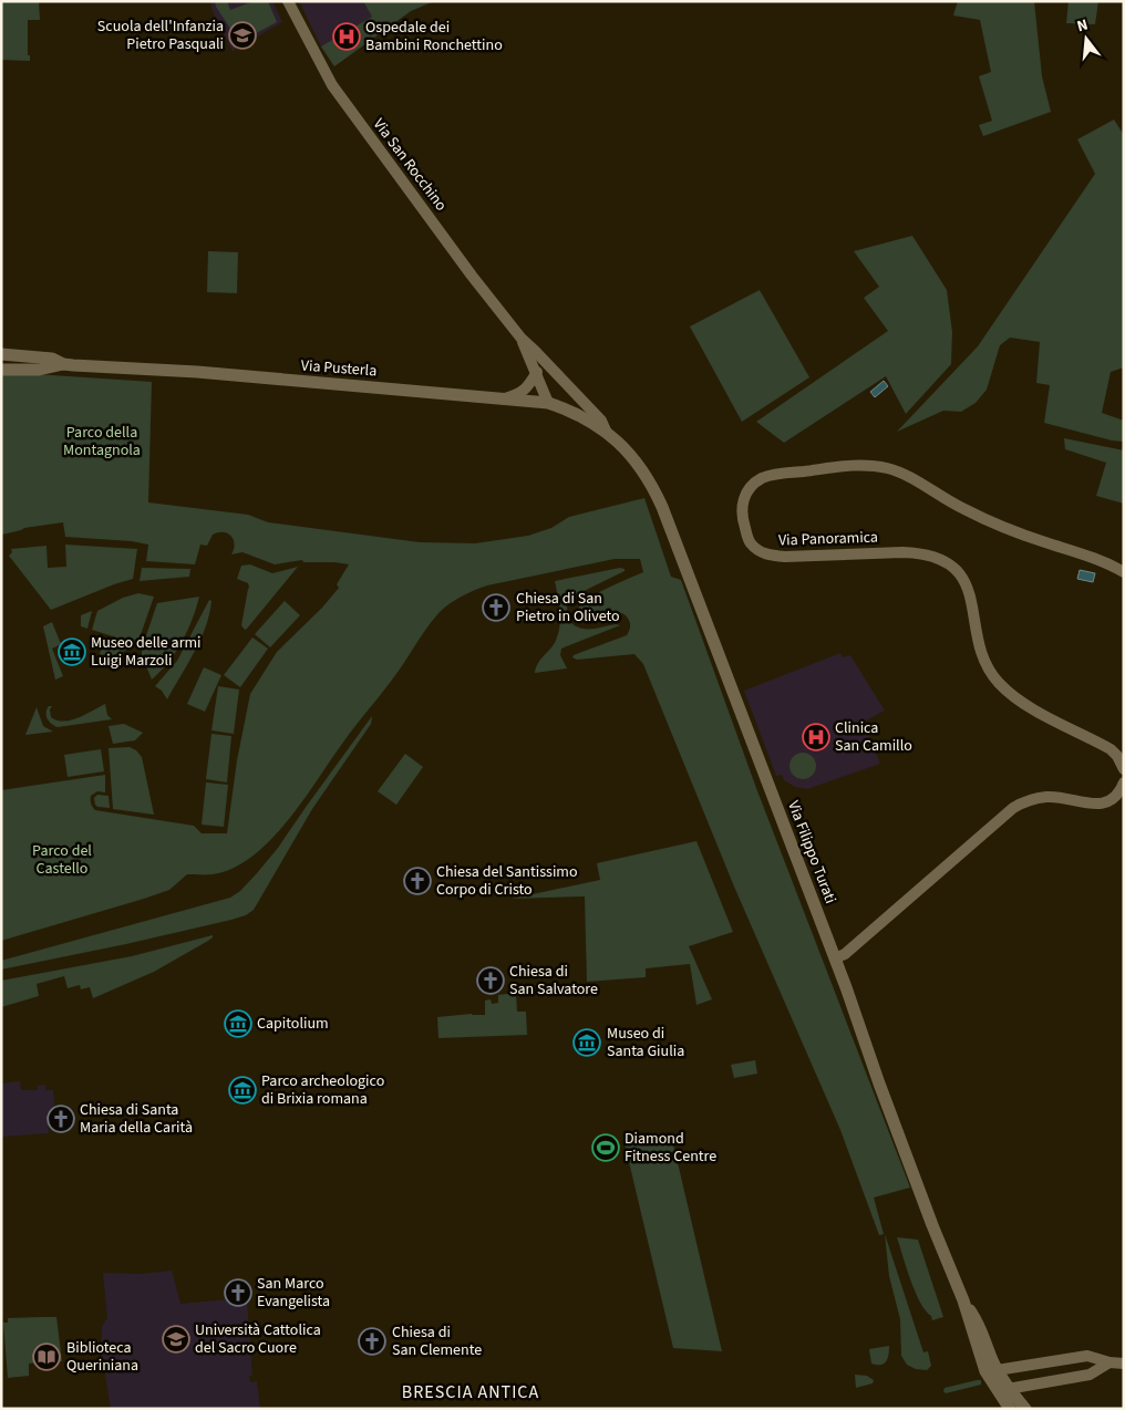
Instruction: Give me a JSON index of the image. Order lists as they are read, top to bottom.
{
  "streets": {
    "main road": ["Via Pusterla", "Via Filippo Turati"],
    "street": ["Via San Rocchino", "Via Panoramica"]
  },
  "crossings": [
    ["Via San Rocchino", "Via Pusterla"],
    ["Via San Rocchino", "Via Filippo Turati"],
    ["Via Pusterla", "Via Filippo Turati"]
  ],
  "districts": ["BRESCIA ANTICA"],
  "parks": ["Parco della Montagnola", "Parco del Castello"],
  "places": {
    "school or university": ["Scuola dell'Infanzia Pietro Pasquali", "Università Cattolica del Sacro Cuore"],
    "hospital": ["Ospedale dei Bambini Ronchettino", "Clinica San Camillo"],
    "church": [
      "Chiesa di San Pietro in Oliveto",
      "Chiesa del Santissimo Corpo di Cristo",
      "Chiesa di San Salvatore",
      "Chiesa di Santa Maria della Carità",
      "San Marco Evangelista",
      "Chiesa di San Clemente"
    ],
    "museum": [
      "Museo delle armi Luigi Marzoli",
      "Capitolium",
      "Museo di Santa Giulia",
      "Parco archeologico di Brixia romana"
    ],
    "sports": ["Diamond Fitness Centre"],
    "library": ["Biblioteca Queriniana"]
  },
  "north": "top"
}
